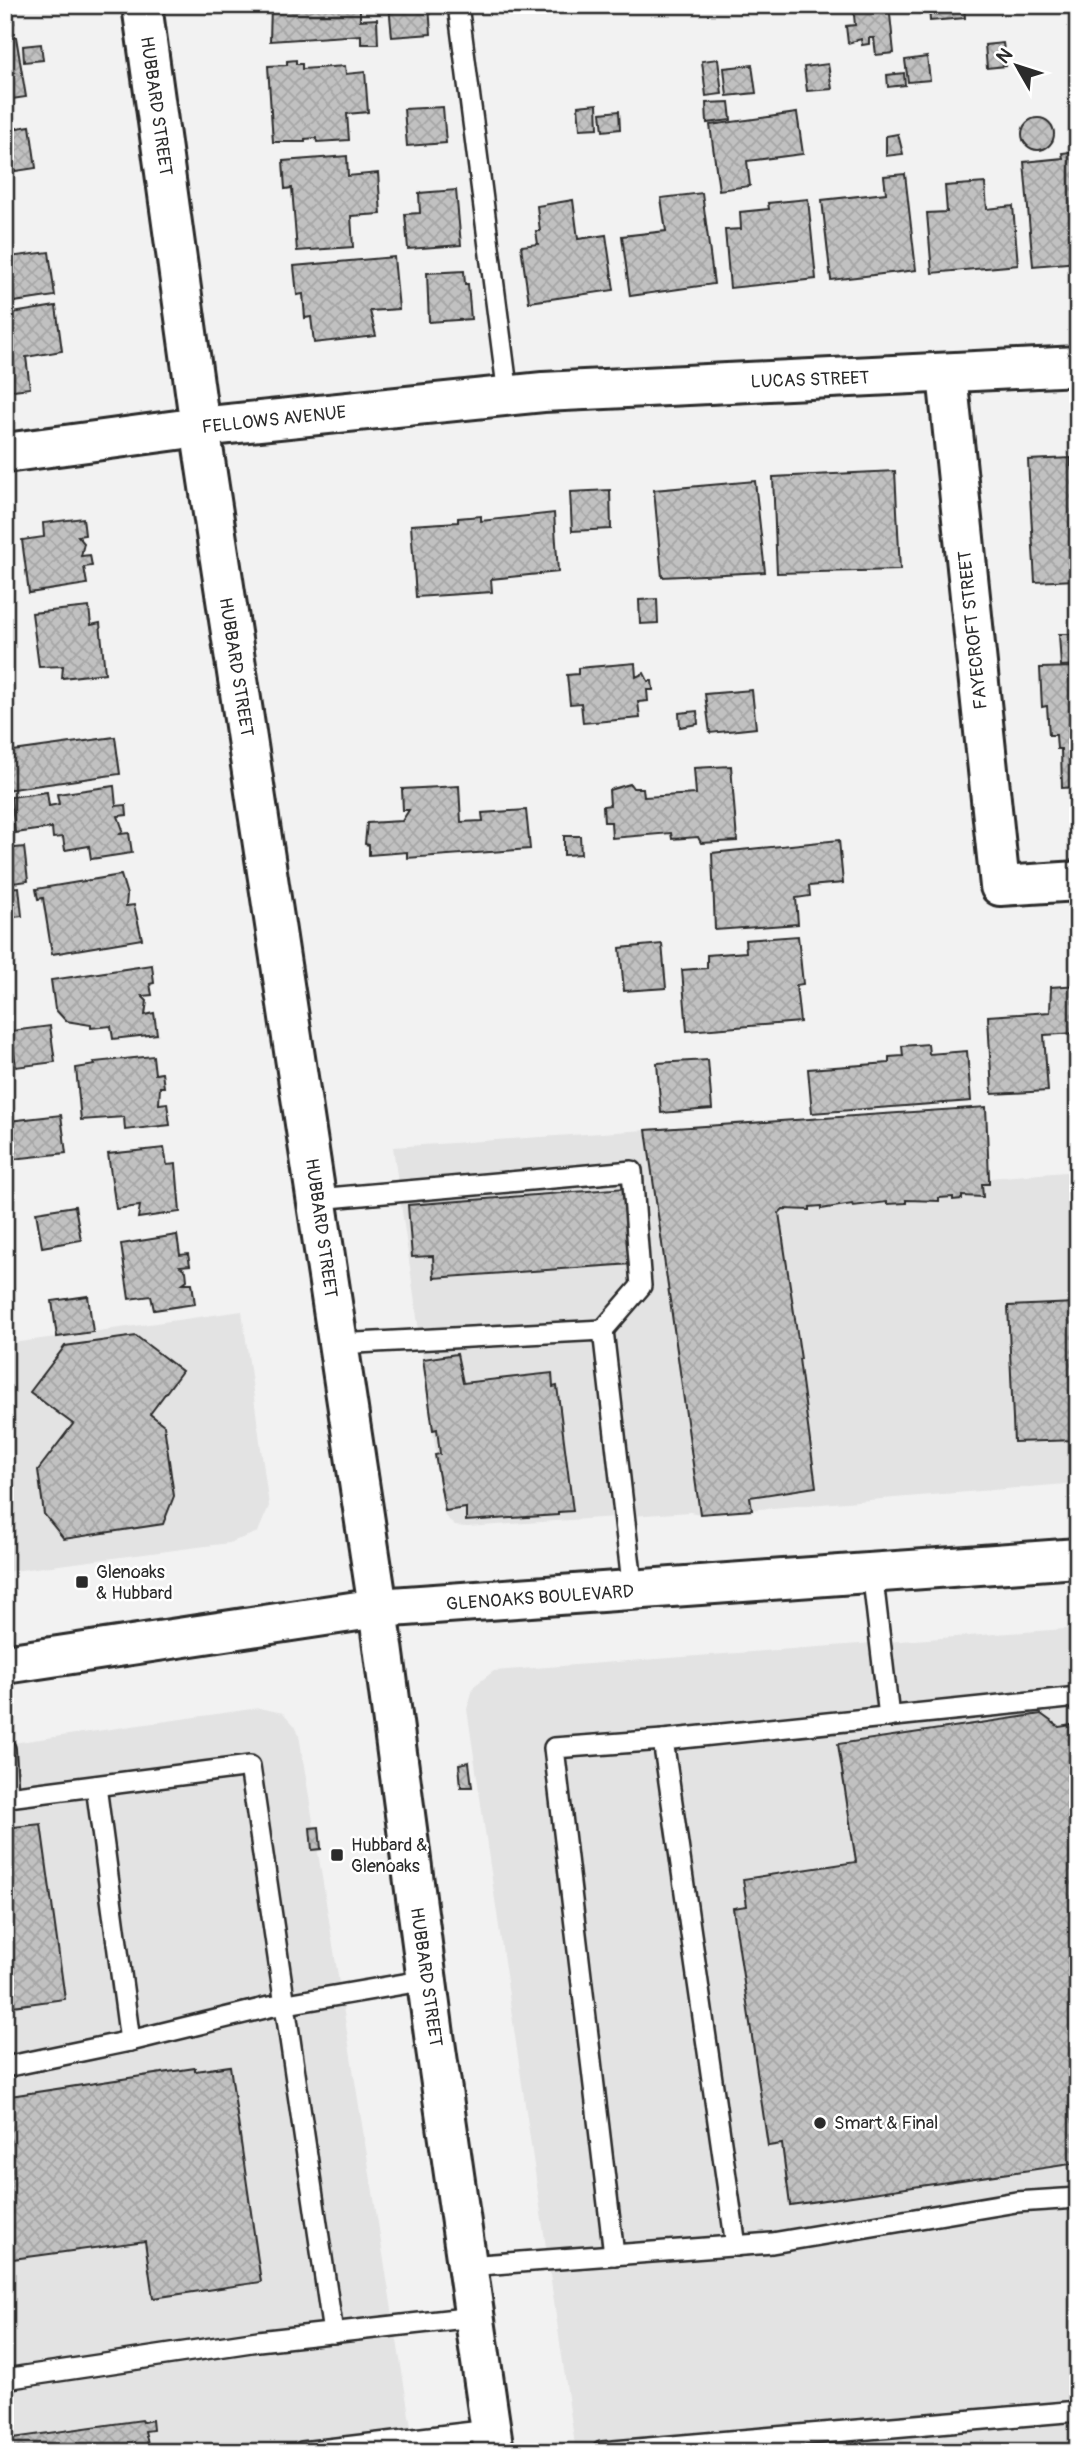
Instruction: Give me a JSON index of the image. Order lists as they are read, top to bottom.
{
  "streets": {
    "main road": [
      "HUBBARD STREET",
      "LUCAS STREET",
      "FELLOWS AVENUE",
      "FAYECROFT STREET",
      "GLENOAKS BOULEVARD"
    ]
  },
  "crossings": [
    ["HUBBARD STREET", "FELLOWS AVENUE"],
    ["HUBBARD STREET", "GLENOAKS BOULEVARD"],
    ["LUCAS STREET", "FELLOWS AVENUE"],
    ["LUCAS STREET", "FAYECROFT STREET"]
  ],
  "places": {
    "transit": ["Glenoaks & Hubbard", "Hubbard & Glenoaks"],
    "other": ["Smart & Final"]
  },
  "north": "top left"
}
